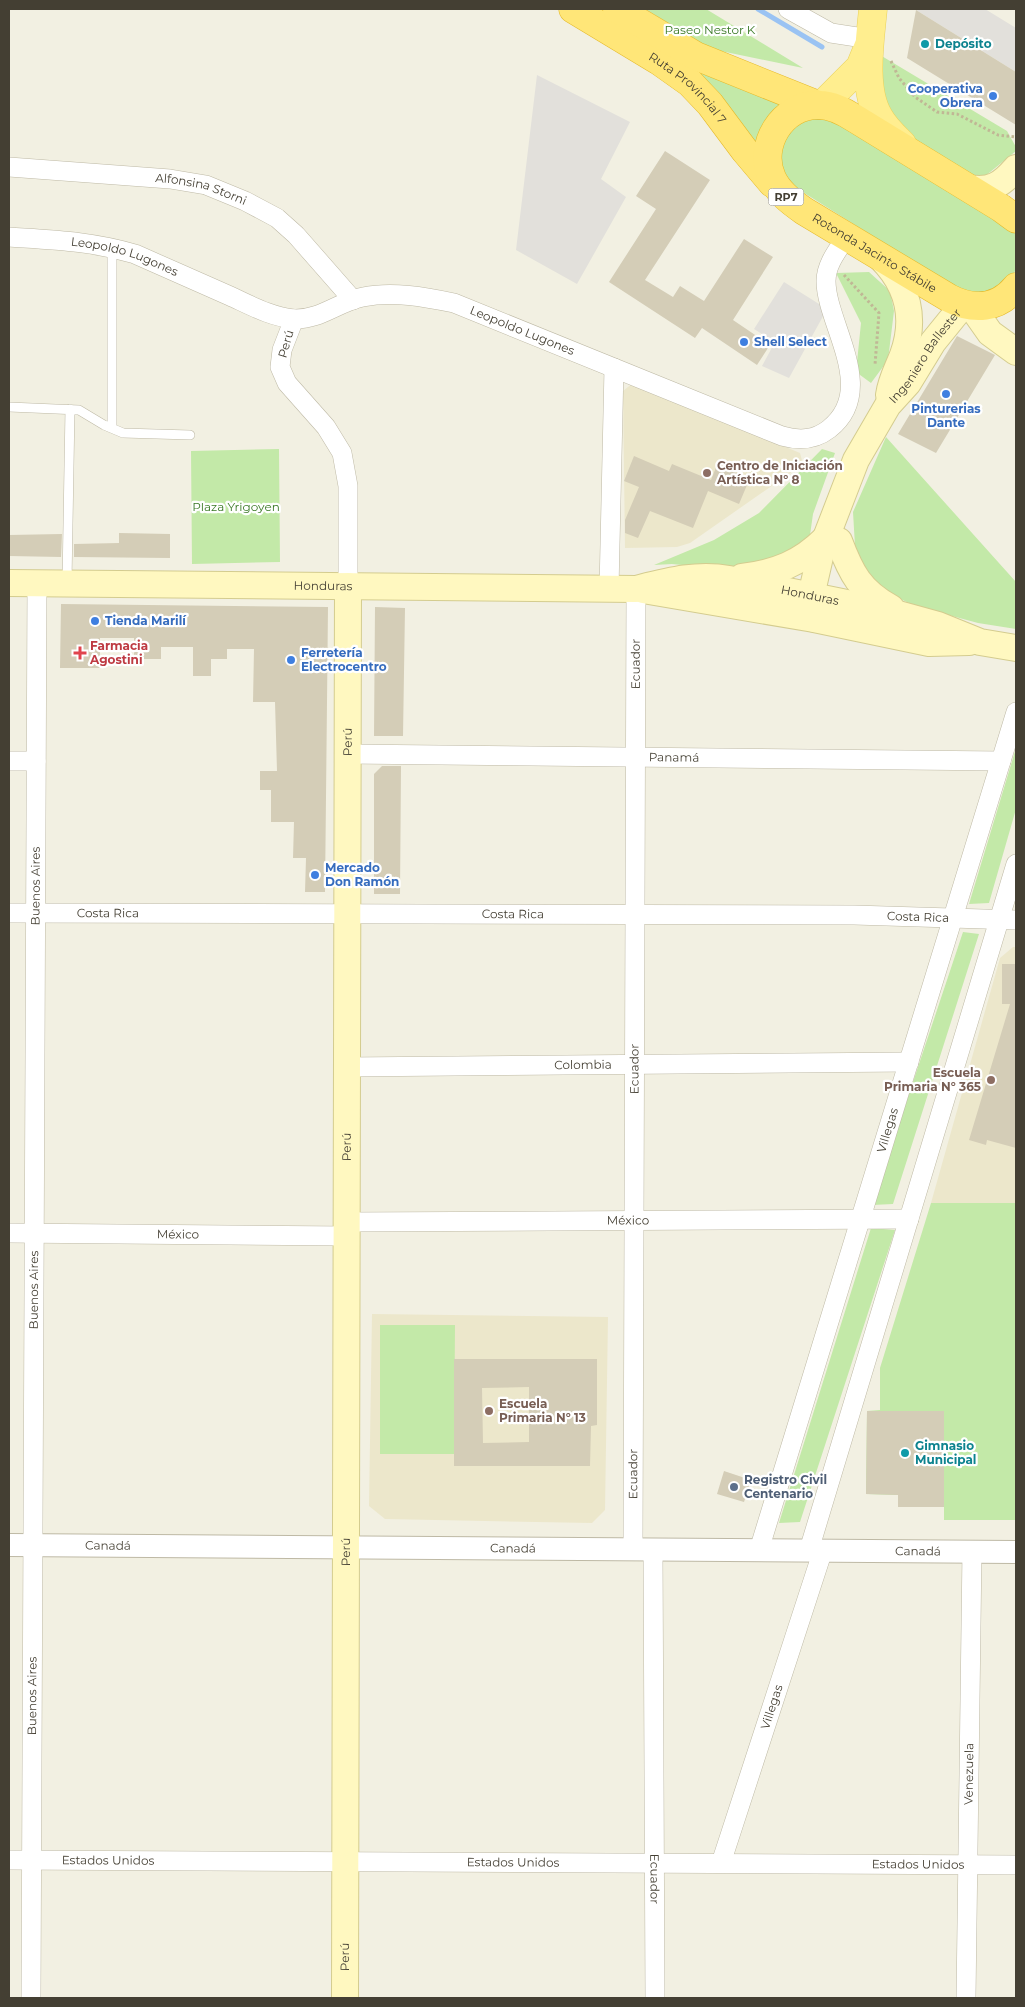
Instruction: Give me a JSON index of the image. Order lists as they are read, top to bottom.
{
  "streets": {
    "highway": ["Ruta Provincial 7", "RP7", "Rotonda Jacinto Stábile"],
    "main road": ["Perú", "Ingeniero Ballester", "Honduras"],
    "street": [
      "Alfonsina Storni",
      "Leopoldo Lugones",
      "Ecuador",
      "Panamá",
      "Buenos Aires",
      "Costa Rica",
      "Colombia",
      "Villegas",
      "México",
      "Canadá",
      "Venezuela",
      "Estados Unidos"
    ]
  },
  "crossings": [
    ["Ruta Provincial 7", "Rotonda Jacinto Stábile"],
    ["Alfonsina Storni", "Leopoldo Lugones"],
    ["RP7", "Rotonda Jacinto Stábile"],
    ["RP7", "Ingeniero Ballester"],
    ["Rotonda Jacinto Stábile", "Leopoldo Lugones"],
    ["Rotonda Jacinto Stábile", "Ingeniero Ballester"],
    ["Leopoldo Lugones", "Perú"],
    ["Perú", "Honduras"],
    ["Perú", "Panamá"],
    ["Perú", "Costa Rica"],
    ["Perú", "Colombia"],
    ["Perú", "México"],
    ["Perú", "Canadá"],
    ["Perú", "Estados Unidos"],
    ["Ingeniero Ballester", "Honduras"],
    ["Honduras", "Ecuador"],
    ["Honduras", "Buenos Aires"],
    ["Ecuador", "Panamá"],
    ["Ecuador", "Costa Rica"],
    ["Ecuador", "Colombia"],
    ["Ecuador", "México"],
    ["Ecuador", "Canadá"],
    ["Ecuador", "Estados Unidos"],
    ["Panamá", "Villegas"],
    ["Buenos Aires", "Costa Rica"],
    ["Buenos Aires", "México"],
    ["Buenos Aires", "Canadá"],
    ["Buenos Aires", "Estados Unidos"],
    ["Costa Rica", "Villegas"],
    ["Colombia", "Villegas"],
    ["Villegas", "México"],
    ["Villegas", "Canadá"],
    ["Villegas", "Estados Unidos"],
    ["Canadá", "Venezuela"],
    ["Venezuela", "Estados Unidos"]
  ],
  "parks": ["Paseo Nestor K", "Plaza Yrigoyen"],
  "places": {
    "other": [
      "Depósito",
      "Cooperativa Obrera",
      "Shell Select",
      "Pinturerias Dante",
      "Centro de Iniciación Artística N° 8",
      "Tienda Marilí",
      "Ferretería Electrocentro",
      "Mercado Don Ramón",
      "Escuela Primaria N° 365",
      "Escuela Primaria N° 13",
      "Gimnasio Municipal",
      "Registro Civil Centenario"
    ],
    "health": ["Farmacia Agostini"]
  }
}
